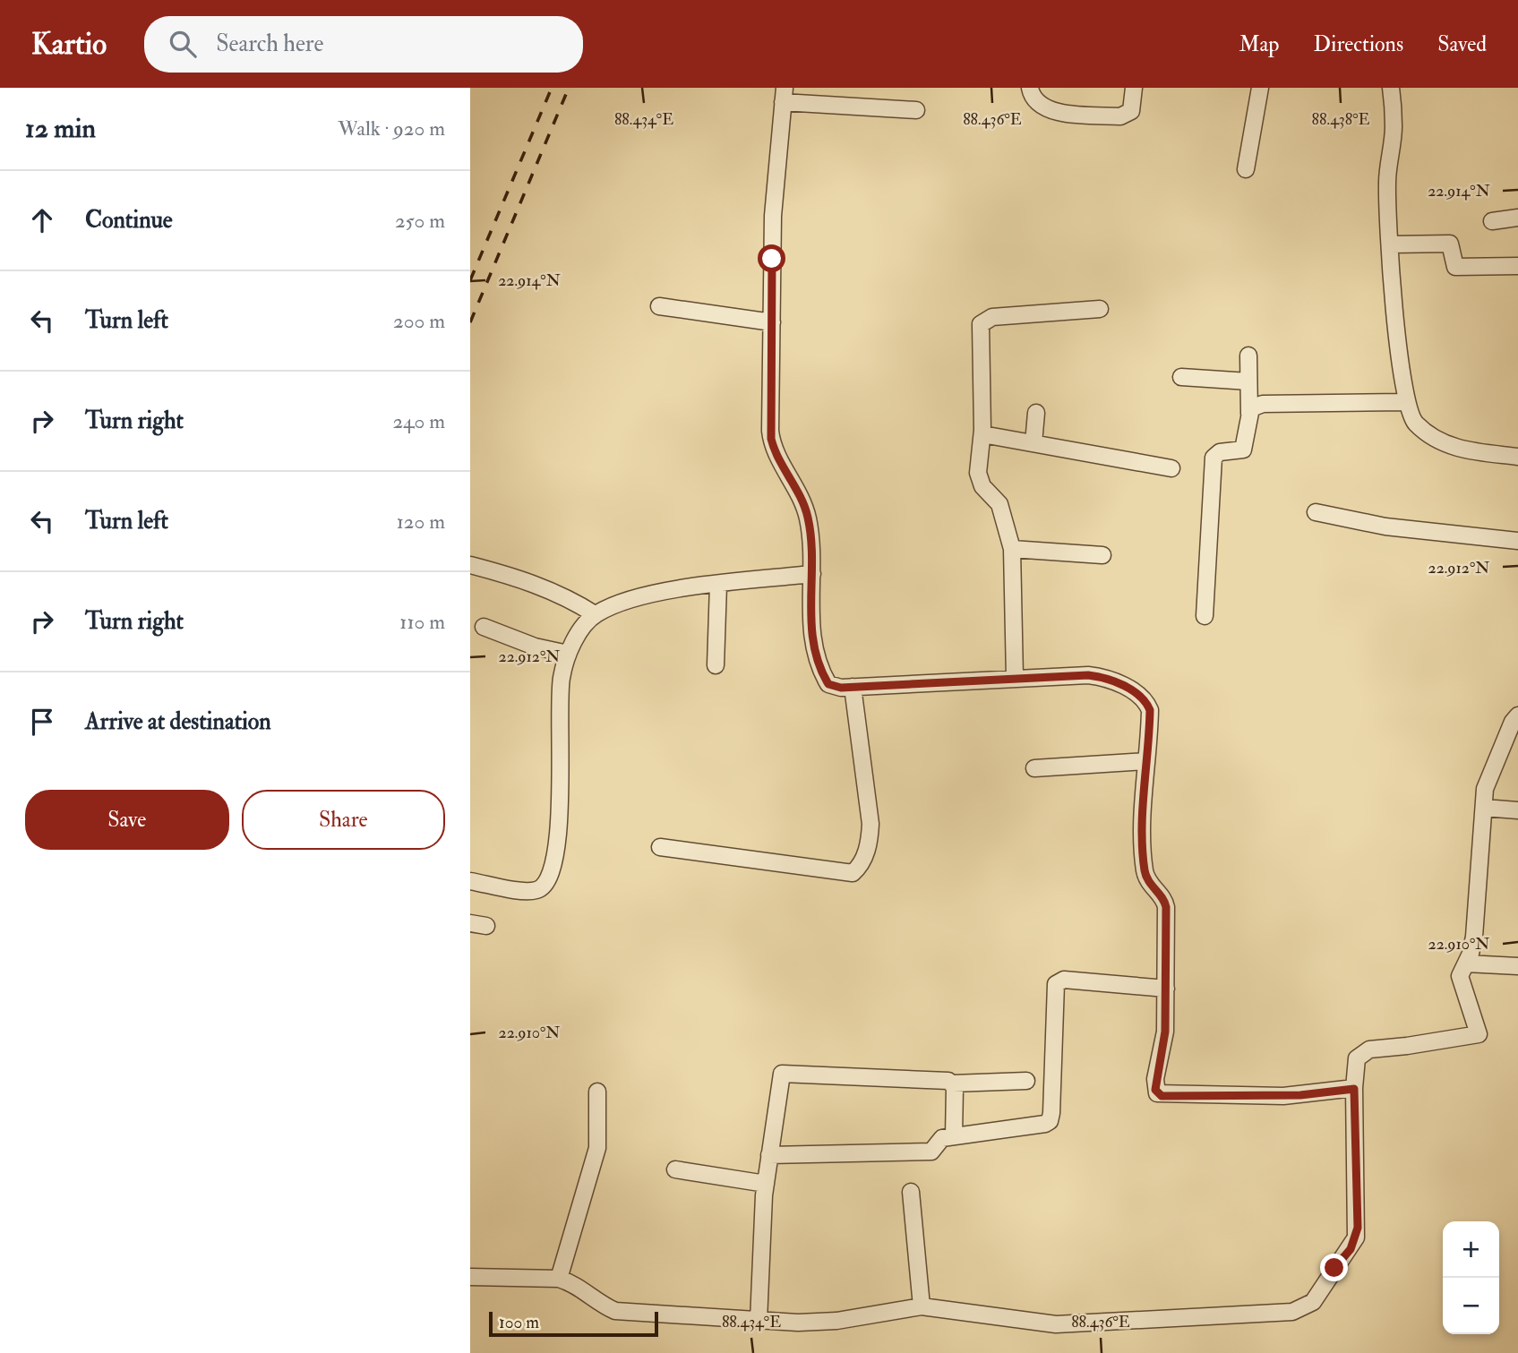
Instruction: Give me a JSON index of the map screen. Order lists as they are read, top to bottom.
{
  "scale_bar": "100 m",
  "page": {
    "header": "Kartio",
    "search": "Search here",
    "nav": ["Map", "Directions", "Saved"],
    "heading": ["12 min", "Walk · 920 m"],
    "list": [
      ["Continue", "250 m"],
      ["Turn left", "200 m"],
      ["Turn right", "240 m"],
      ["Turn left", "120 m"],
      ["Turn right", "110 m"],
      "Arrive at destination"
    ],
    "buttons": ["Save", "Share"],
    "map_buttons": ["+", "−"],
    "scale": "100 m"
  },
  "coordinates": [
    "88.434°E",
    "88.436°E",
    "88.438°E",
    "22.914°N",
    "22.912°N",
    "22.910°N"
  ]
}
